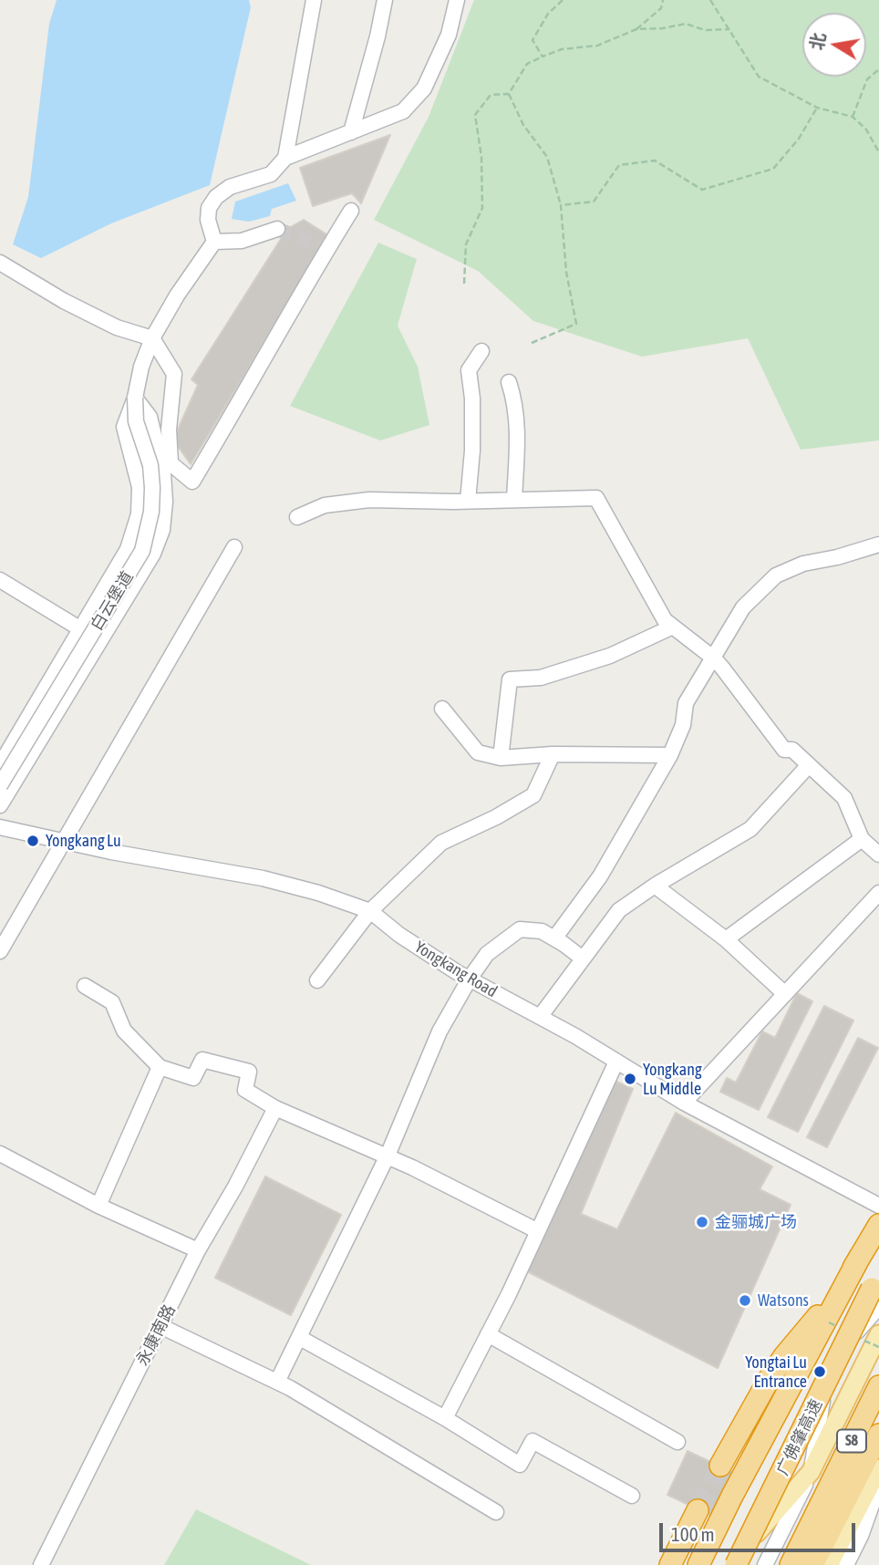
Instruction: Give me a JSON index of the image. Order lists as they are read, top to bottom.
{
  "streets": {
    "highway": ["广佛肇高速", "S8"],
    "street": ["白云堡道", "Yongkang Road", "永康南路"]
  },
  "places": [
    "Yongkang Lu",
    "Yongkang Lu Middle",
    "金骊城广场",
    "Watsons",
    "Yongtai Lu Entrance"
  ],
  "scale_bar": "100 m",
  "north": "left"
}
